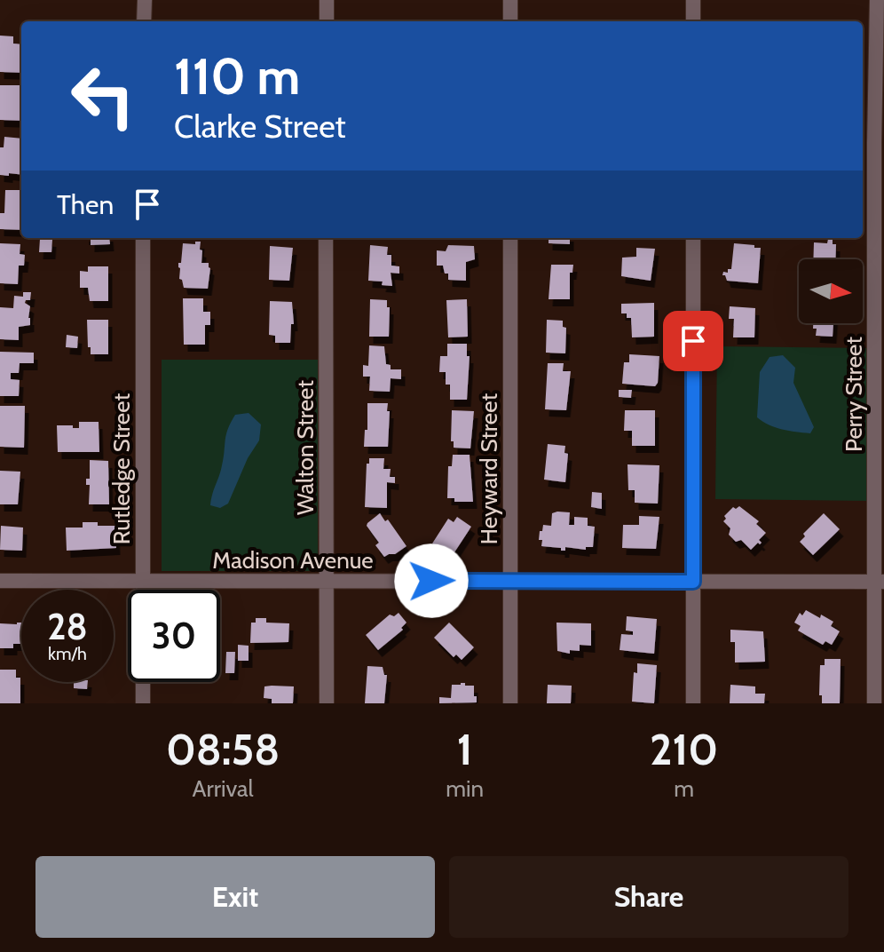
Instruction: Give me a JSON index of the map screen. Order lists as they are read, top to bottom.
{
  "streets": {
    "street": [
      "Perry Street",
      "Walton Street",
      "Rutledge Street",
      "Heyward Street",
      "Madison Avenue"
    ]
  },
  "crossings": [
    ["Perry Street", "Madison Avenue"],
    ["Walton Street", "Madison Avenue"],
    ["Rutledge Street", "Madison Avenue"],
    ["Heyward Street", "Madison Avenue"]
  ],
  "north": "right",
  "page": {
    "turn": ["110 m", "Clarke Street"],
    "then": "Then",
    "speed": "28 km/h",
    "limit": "30",
    "eta": [
      "08:58",
      "Arrival",
      "1",
      "min",
      "210",
      "m"
    ],
    "buttons": ["Exit", "Share"]
  }
}
